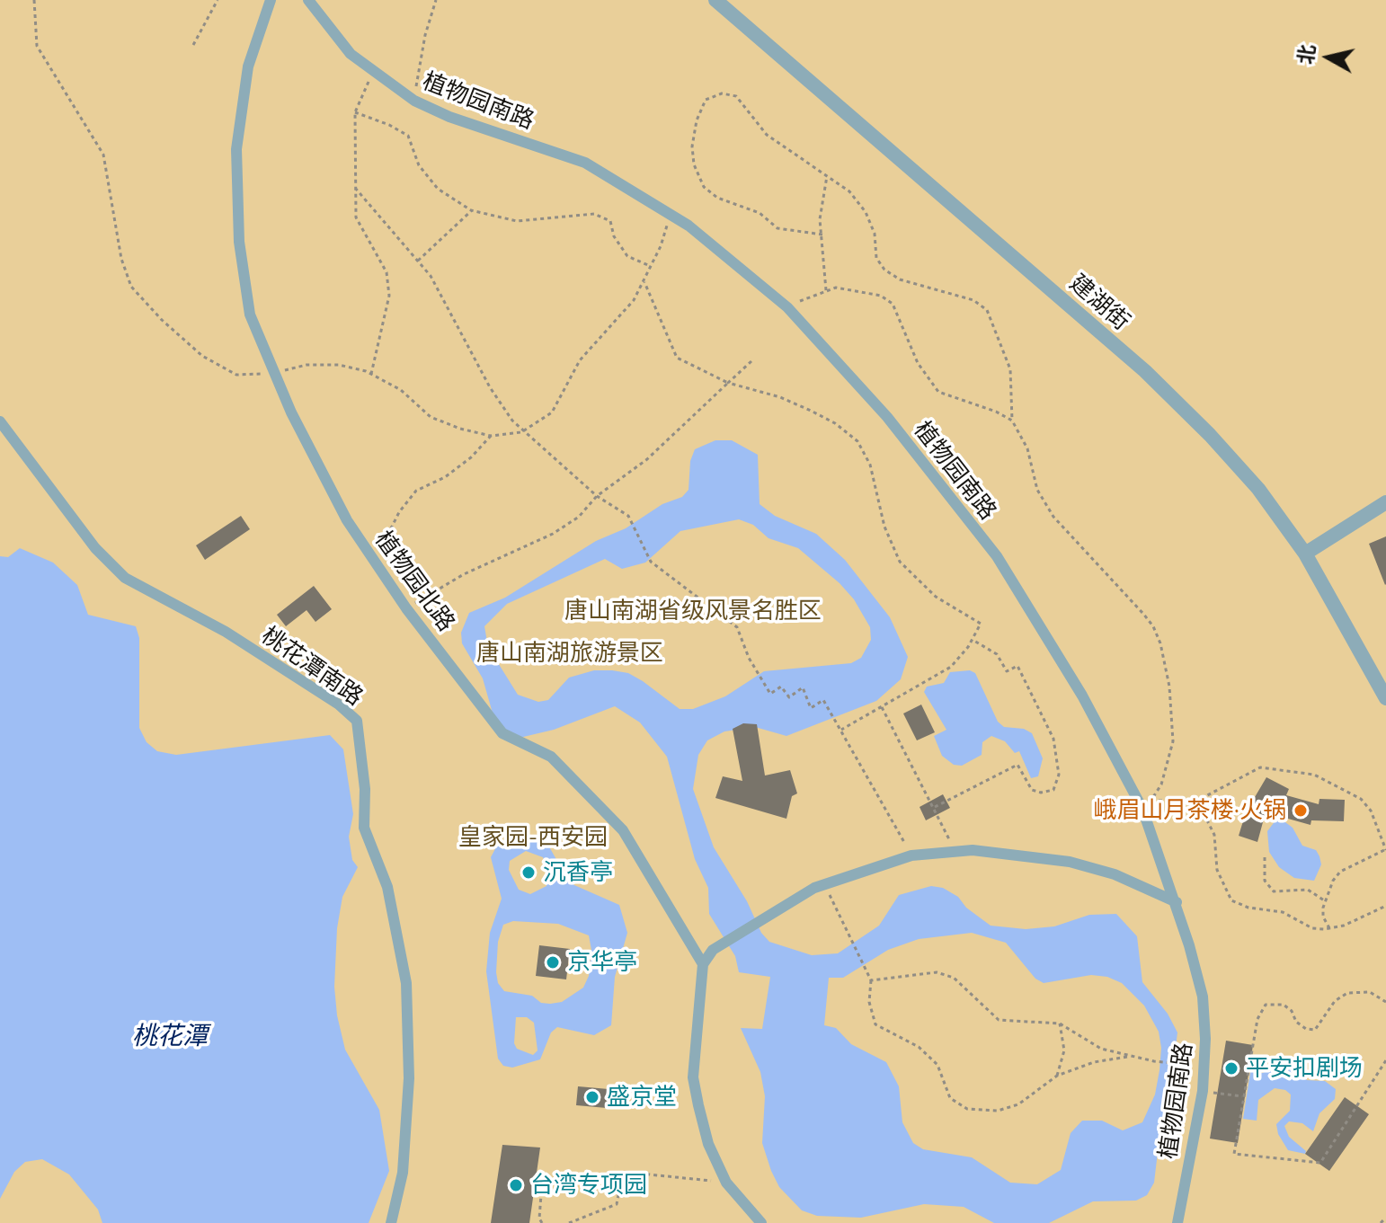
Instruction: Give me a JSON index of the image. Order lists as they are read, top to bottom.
{
  "streets": {
    "street": [
      "植物园南路",
      "建湖街",
      "植物园北路",
      "桃花潭南路"
    ]
  },
  "water": ["桃花潭"],
  "parks": ["唐山南湖省级风景名胜区", "唐山南湖旅游景区", "皇家园-西安园"],
  "places": [
    "峨眉山月茶楼·火锅",
    "沉香亭",
    "京华亭",
    "平安扣剧场",
    "盛京堂",
    "台湾专项园"
  ],
  "north": "left"
}
